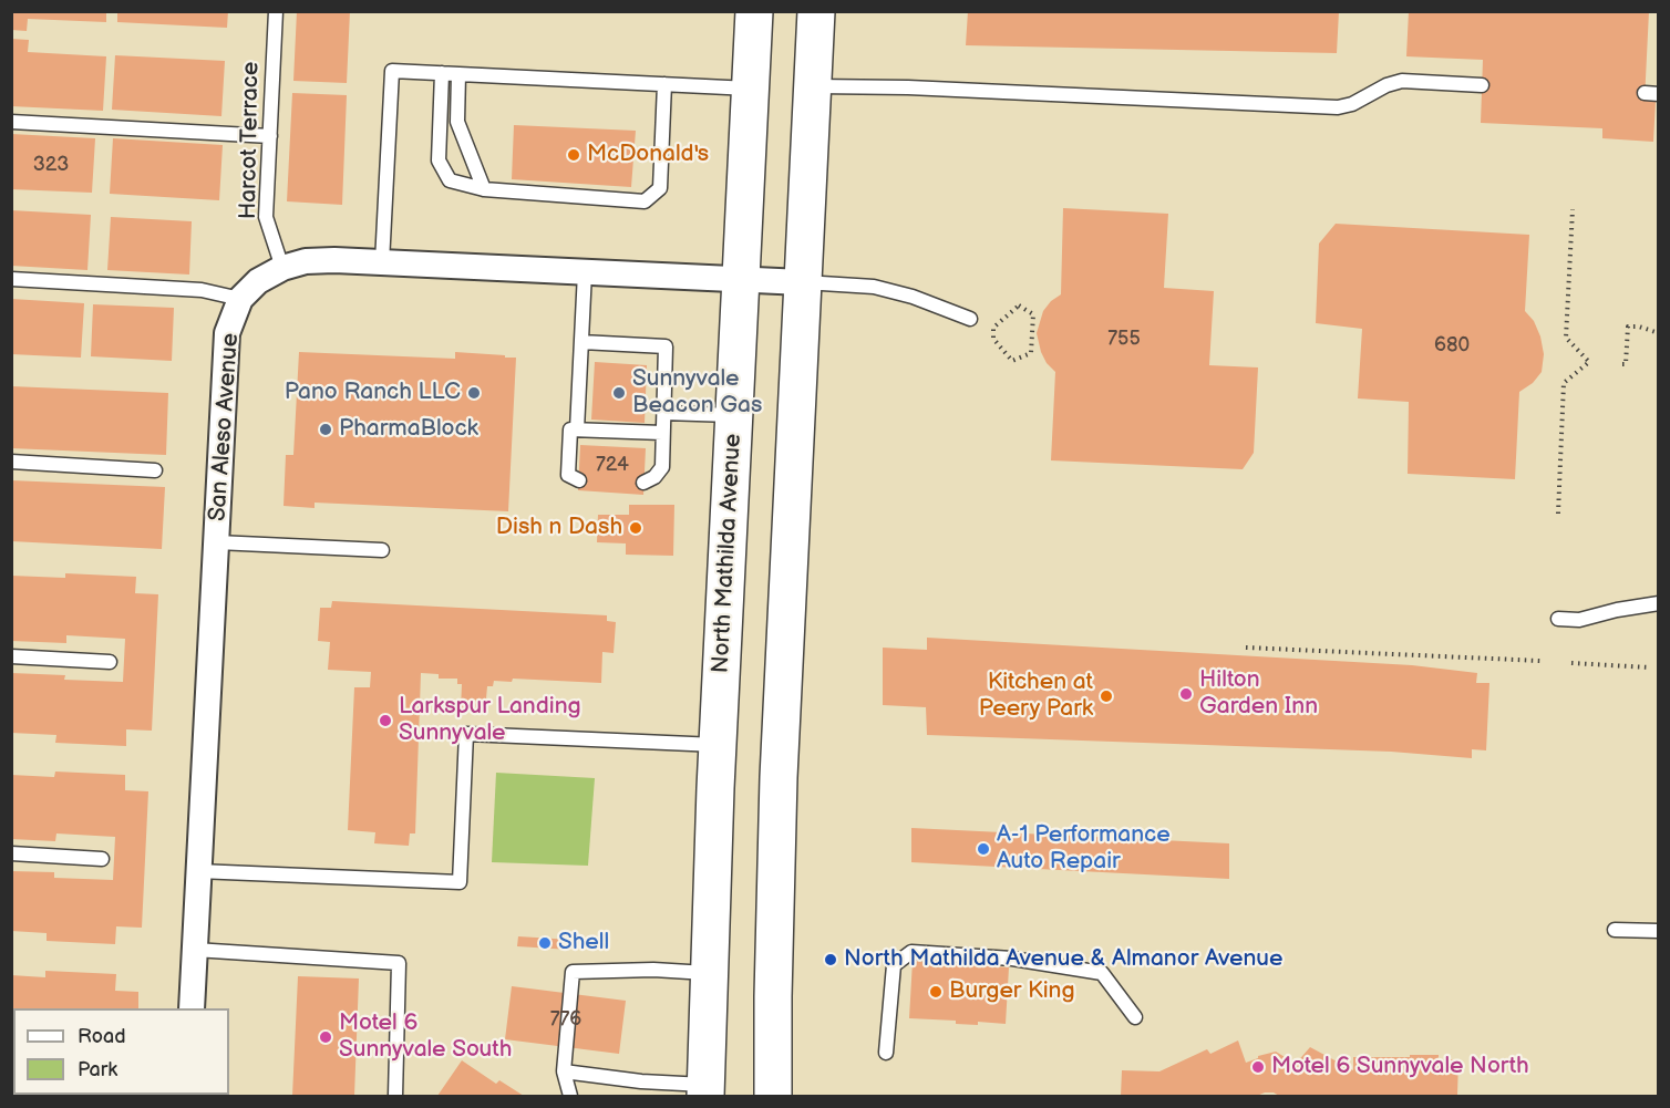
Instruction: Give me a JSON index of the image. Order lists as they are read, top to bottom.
{
  "streets": {
    "main road": ["North Mathilda Avenue"],
    "street": ["San Aleso Avenue"],
    "lane": ["Harcot Terrace"]
  },
  "crossings": [
    ["Harcot Terrace", "San Aleso Avenue"],
    ["San Aleso Avenue", "North Mathilda Avenue"]
  ],
  "places": [
    "McDonald's",
    "Pano Ranch LLC",
    "Sunnyvale Beacon Gas",
    "PharmaBlock",
    "Dish n Dash",
    "Hilton Garden Inn",
    "Kitchen at Peery Park",
    "Larkspur Landing Sunnyvale",
    "A-1 Performance Auto Repair",
    "Shell",
    "North Mathilda Avenue & Almanor Avenue",
    "Burger King",
    "Motel 6 Sunnyvale South",
    "Motel 6 Sunnyvale North"
  ],
  "house_numbers": [
    "323",
    "755",
    "680",
    "724",
    "776"
  ],
  "legend": ["Road", "Park"]
}
